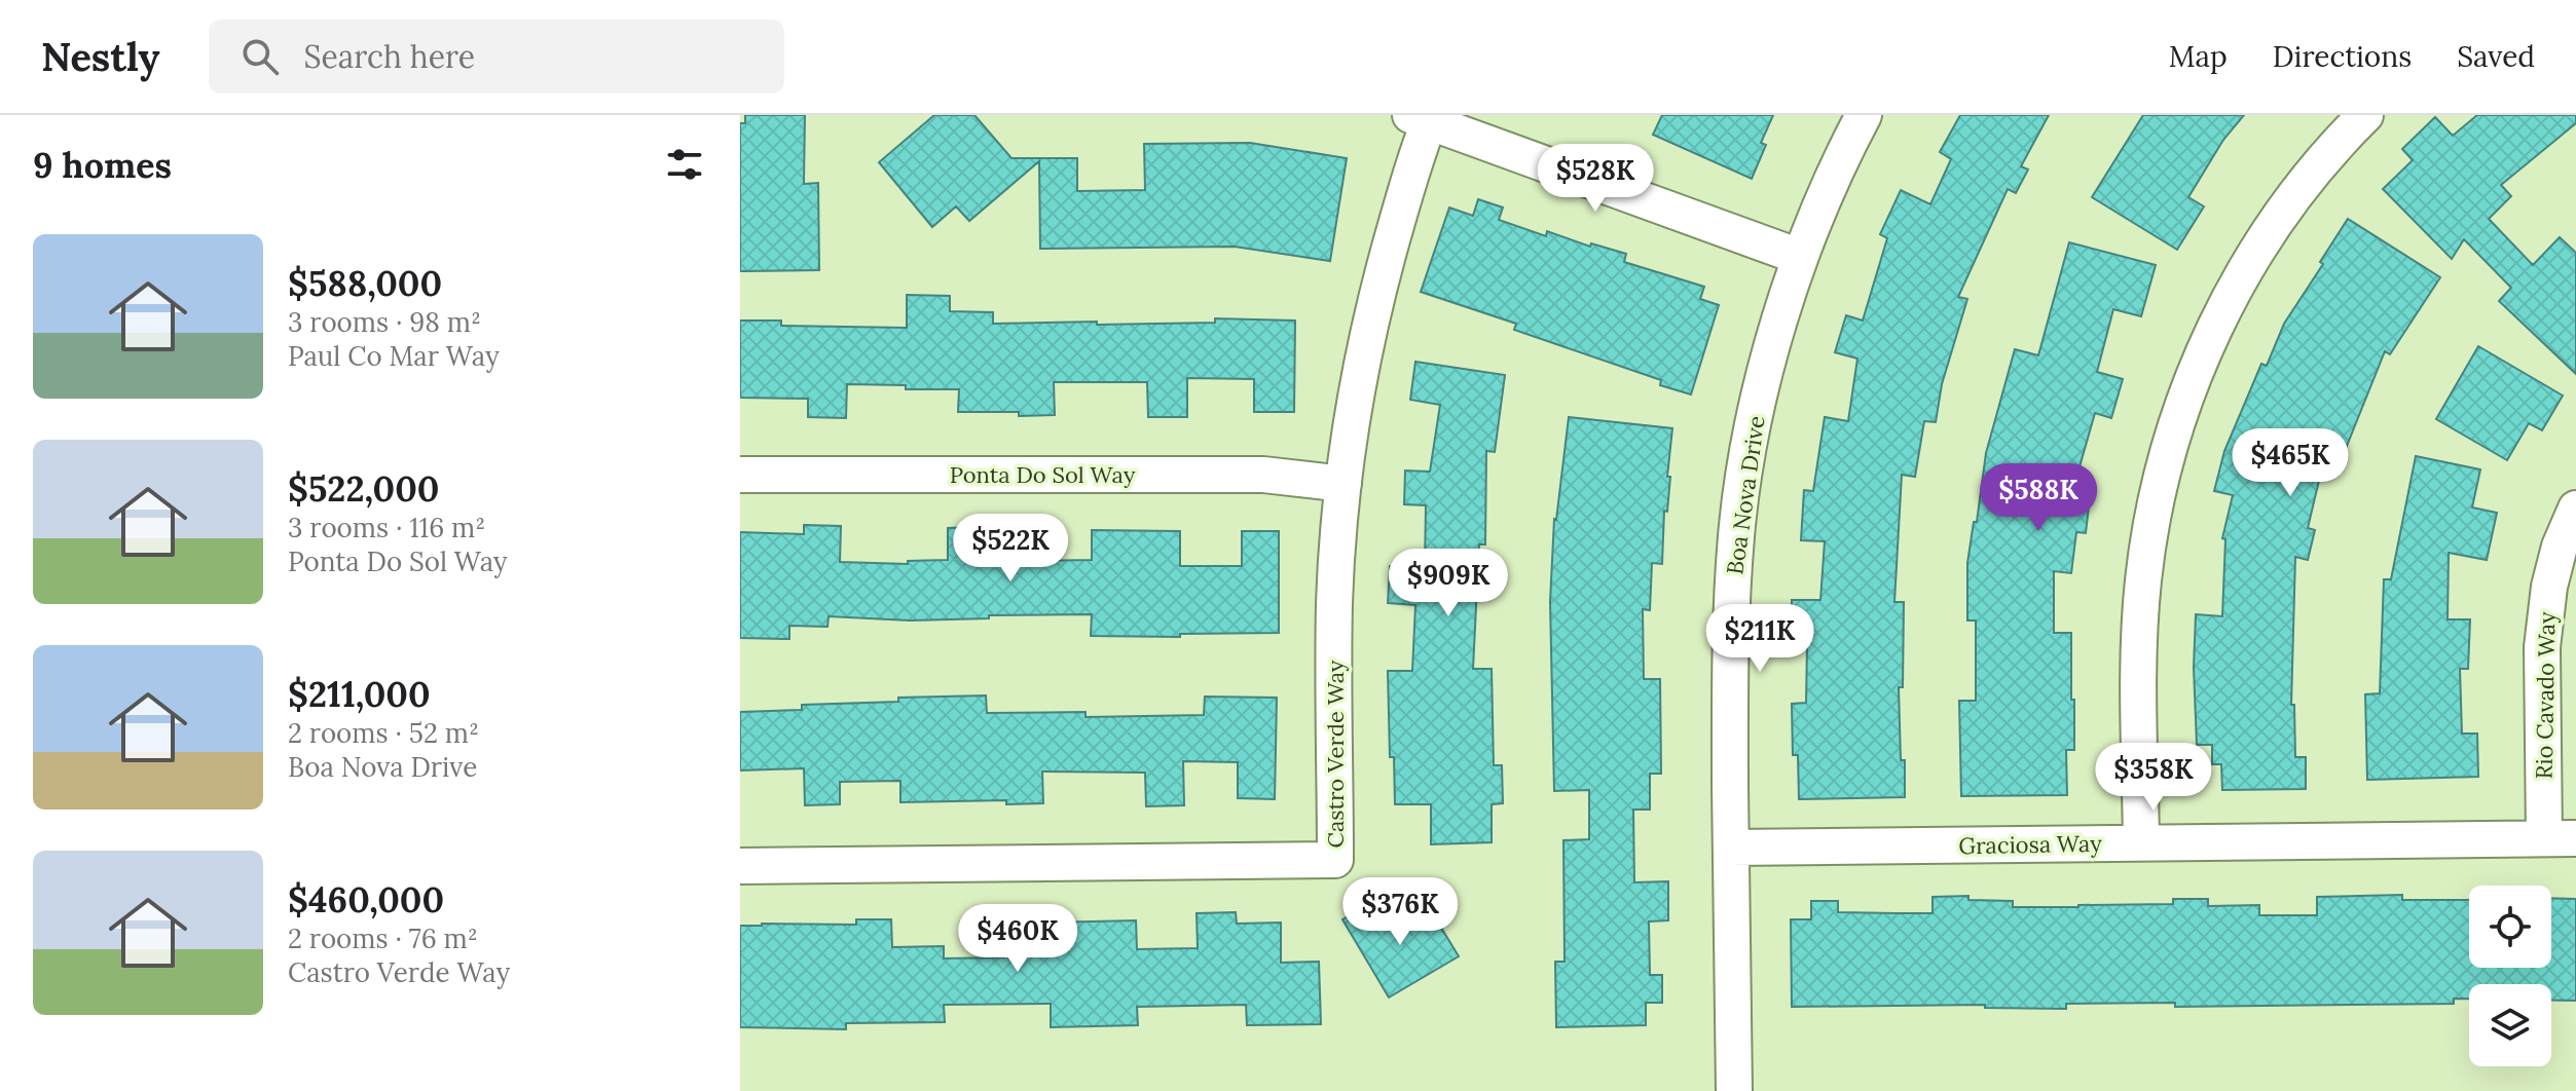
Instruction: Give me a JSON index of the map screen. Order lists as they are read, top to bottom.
{
  "streets": {
    "street": [
      "Ponta Do Sol Way",
      "Boa Nova Drive",
      "Rio Cavado Way",
      "Castro Verde Way",
      "Graciosa Way"
    ]
  },
  "crossings": [
    ["Ponta Do Sol Way", "Castro Verde Way"],
    ["Boa Nova Drive", "Graciosa Way"],
    ["Rio Cavado Way", "Graciosa Way"]
  ],
  "page": {
    "header": "Nestly",
    "search": "Search here",
    "nav": ["Map", "Directions", "Saved"],
    "heading": "9 homes",
    "price": [
      "$528K",
      "$465K",
      "$588K",
      "$522K",
      "$909K",
      "$211K",
      "$358K",
      "$376K",
      "$460K"
    ],
    "list": [
      {
        "name": "$588,000",
        "note": "3 rooms · 98 m² · Paul Co Mar Way"
      },
      {
        "name": "$522,000",
        "note": "3 rooms · 116 m² · Ponta Do Sol Way"
      },
      {
        "name": "$211,000",
        "note": "2 rooms · 52 m² · Boa Nova Drive"
      },
      {
        "name": "$460,000",
        "note": "2 rooms · 76 m² · Castro Verde Way"
      }
    ]
  }
}
